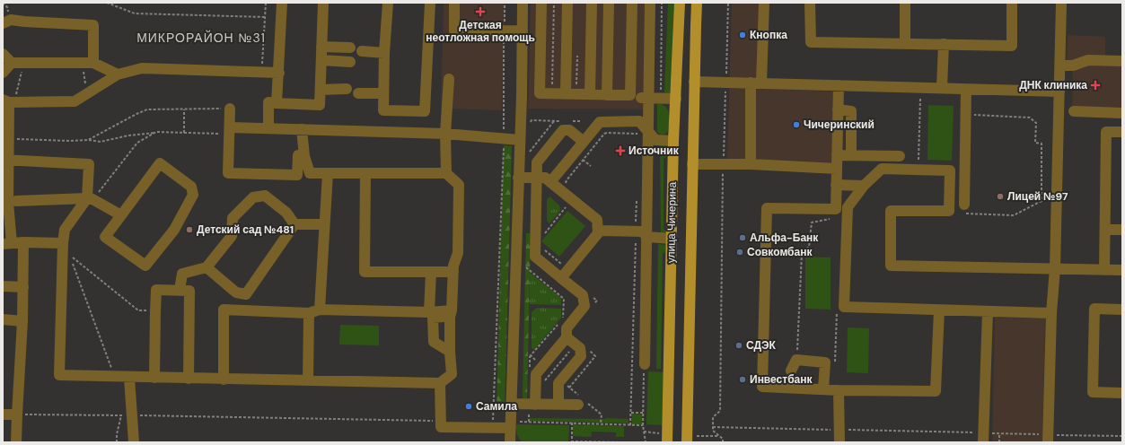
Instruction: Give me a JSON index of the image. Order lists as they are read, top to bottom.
{
  "streets": {
    "main road": ["улица Чичерина"]
  },
  "districts": ["МИКРОРАЙОН №31"],
  "places": {
    "health": ["Детская неотложная помощь", "ДНК клиника", "Источник"],
    "other": [
      "Кнопка",
      "Чичеринский",
      "Лицей №97",
      "Детский сад №481",
      "Альфа-Банк",
      "Совкомбанк",
      "СДЭК",
      "Инвестбанк",
      "Самила"
    ]
  }
}
